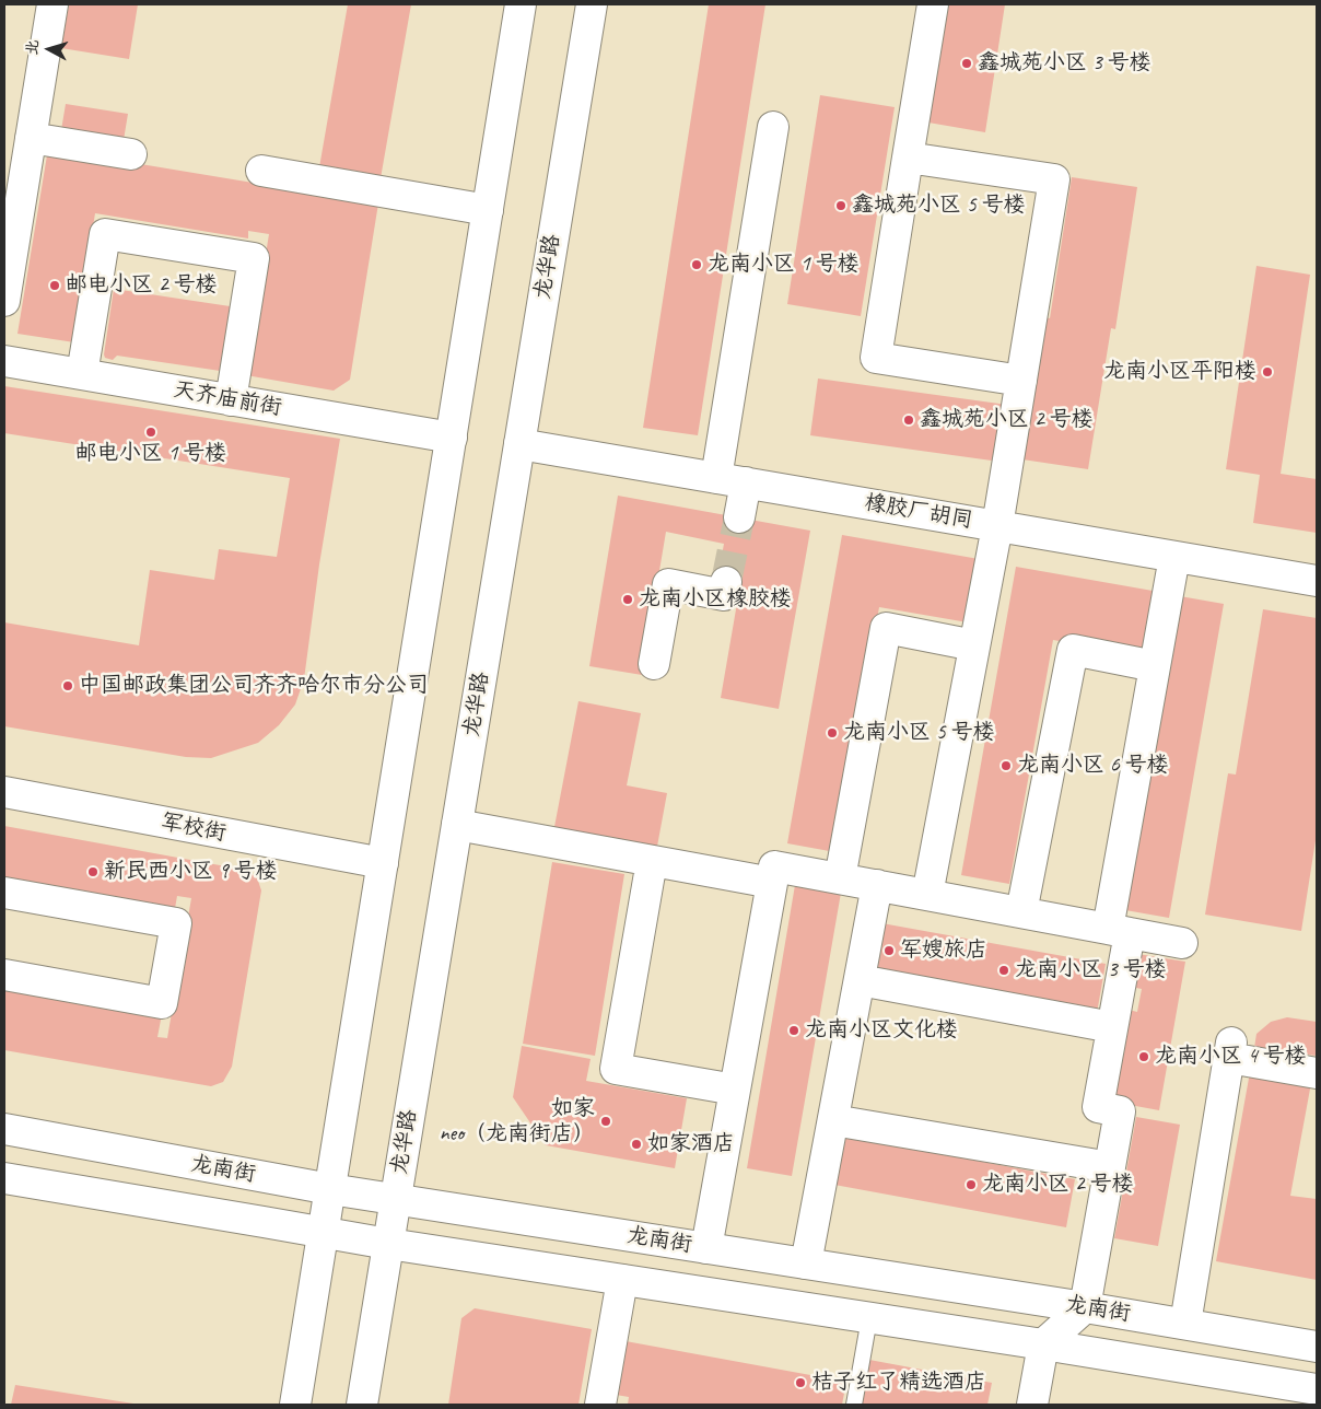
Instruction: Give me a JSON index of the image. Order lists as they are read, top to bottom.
{
  "streets": {
    "street": [
      "龙华路",
      "天齐庙前街",
      "橡胶厂胡同",
      "军校街",
      "龙南街"
    ]
  },
  "crossings": [
    ["龙华路", "橡胶厂胡同"],
    ["龙华路", "龙南街"]
  ],
  "places": [
    "鑫城苑小区 3 号楼",
    "鑫城苑小区 5 号楼",
    "龙南小区 1 号楼",
    "邮电小区 2 号楼",
    "龙南小区平阳楼",
    "鑫城苑小区 2 号楼",
    "邮电小区 1 号楼",
    "龙南小区橡胶楼",
    "中国邮政集团公司齐齐哈尔市分公司",
    "龙南小区 5 号楼",
    "龙南小区 6 号楼",
    "新民西小区 9 号楼",
    "军嫂旅店",
    "龙南小区 3 号楼",
    "龙南小区文化楼",
    "龙南小区 4 号楼",
    "如家 neo（龙南街店）",
    "如家酒店",
    "龙南小区 2 号楼",
    "桔子红了精选酒店"
  ],
  "north": "left"
}
